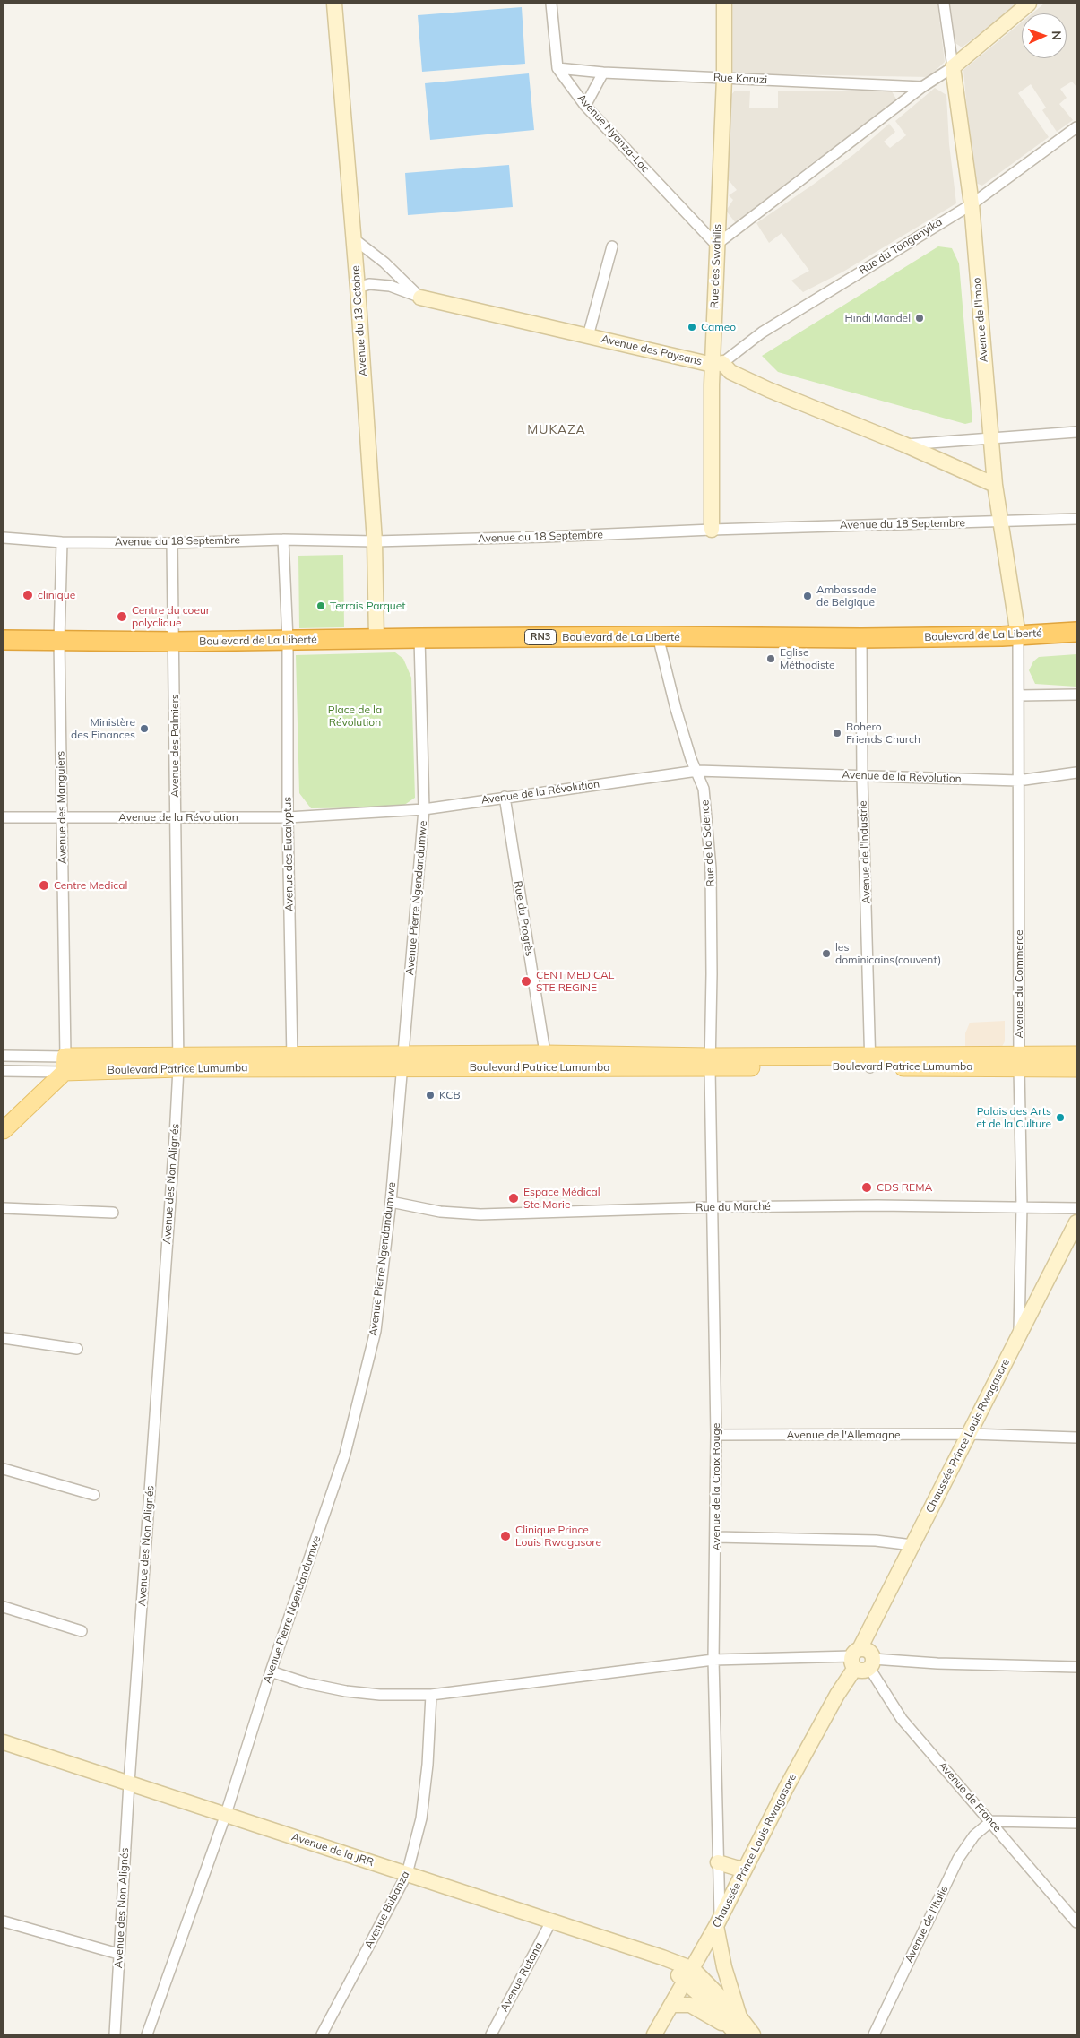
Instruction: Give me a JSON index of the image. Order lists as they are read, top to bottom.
{
  "streets": {
    "highway": ["Boulevard de La Liberté", "RN3"],
    "main road": ["Boulevard Patrice Lumumba"],
    "street": [
      "Rue Karuzi",
      "Avenue Nyanza-Lac",
      "Rue du Tanganyika",
      "Rue des Swahilis",
      "Avenue de l'Imbo",
      "Avenue du 13 Octobre",
      "Avenue des Paysans",
      "Avenue du 18 Septembre",
      "Avenue des Palmiers",
      "Avenue de la Révolution",
      "Avenue des Manguiers",
      "Rue de la Science",
      "Avenue de l'Industrie",
      "Avenue des Eucalyptus",
      "Avenue Pierre Ngendandumwe",
      "Rue du Progrès",
      "Avenue du Commerce",
      "Avenue des Non Alignés",
      "Rue du Marché",
      "Avenue de l'Allemagne",
      "Chaussée Prince Louis Rwagasore",
      "Avenue de la Croix Rouge",
      "Avenue de France",
      "Avenue de la JRR",
      "Avenue Bubanza",
      "Avenue de l'Italie",
      "Avenue Rutana"
    ]
  },
  "crossings": [
    ["Rue Karuzi", "Avenue Nyanza-Lac"],
    ["Rue Karuzi", "Rue des Swahilis"],
    ["Avenue Nyanza-Lac", "Rue des Swahilis"],
    ["Rue du Tanganyika", "Rue des Swahilis"],
    ["Rue du Tanganyika", "Avenue de l'Imbo"],
    ["Rue du Tanganyika", "Avenue des Paysans"],
    ["Rue des Swahilis", "Avenue des Paysans"],
    ["Rue des Swahilis", "Avenue du 18 Septembre"],
    ["Avenue de l'Imbo", "Avenue des Paysans"],
    ["Avenue de l'Imbo", "Avenue du 18 Septembre"],
    ["Avenue de l'Imbo", "Boulevard de La Liberté"],
    ["Avenue de l'Imbo", "Avenue du Commerce"],
    ["Avenue du 13 Octobre", "Avenue des Paysans"],
    ["Avenue du 13 Octobre", "Avenue du 18 Septembre"],
    ["Avenue du 13 Octobre", "Boulevard de La Liberté"],
    ["Avenue du 18 Septembre", "Avenue des Palmiers"],
    ["Avenue du 18 Septembre", "Avenue des Manguiers"],
    ["Avenue du 18 Septembre", "Avenue des Eucalyptus"],
    ["Boulevard de La Liberté", "Avenue des Palmiers"],
    ["Boulevard de La Liberté", "Avenue des Manguiers"],
    ["Boulevard de La Liberté", "Rue de la Science"],
    ["Boulevard de La Liberté", "Avenue de l'Industrie"],
    ["Boulevard de La Liberté", "Avenue des Eucalyptus"],
    ["Boulevard de La Liberté", "Avenue Pierre Ngendandumwe"],
    ["Boulevard de La Liberté", "Avenue du Commerce"],
    ["Avenue des Palmiers", "Avenue de la Révolution"],
    ["Avenue des Palmiers", "Boulevard Patrice Lumumba"],
    ["Avenue des Palmiers", "Avenue des Non Alignés"],
    ["Avenue de la Révolution", "Avenue des Manguiers"],
    ["Avenue de la Révolution", "Rue de la Science"],
    ["Avenue de la Révolution", "Avenue de l'Industrie"],
    ["Avenue de la Révolution", "Avenue des Eucalyptus"],
    ["Avenue de la Révolution", "Avenue Pierre Ngendandumwe"],
    ["Avenue de la Révolution", "Rue du Progrès"],
    ["Avenue de la Révolution", "Avenue du Commerce"],
    ["Avenue des Manguiers", "Boulevard Patrice Lumumba"],
    ["Rue de la Science", "Boulevard Patrice Lumumba"],
    ["Rue de la Science", "Avenue de la Croix Rouge"],
    ["Avenue de l'Industrie", "Boulevard Patrice Lumumba"],
    ["Avenue des Eucalyptus", "Boulevard Patrice Lumumba"],
    ["Avenue Pierre Ngendandumwe", "Boulevard Patrice Lumumba"],
    ["Avenue Pierre Ngendandumwe", "Rue du Marché"],
    ["Avenue Pierre Ngendandumwe", "Avenue de la JRR"],
    ["Rue du Progrès", "Boulevard Patrice Lumumba"],
    ["Avenue du Commerce", "Boulevard Patrice Lumumba"],
    ["Avenue du Commerce", "Rue du Marché"],
    ["Avenue du Commerce", "Chaussée Prince Louis Rwagasore"],
    ["Boulevard Patrice Lumumba", "Avenue des Non Alignés"],
    ["Boulevard Patrice Lumumba", "Avenue de la Croix Rouge"],
    ["Avenue des Non Alignés", "Avenue de la JRR"],
    ["Rue du Marché", "Avenue de la Croix Rouge"],
    ["Avenue de l'Allemagne", "Chaussée Prince Louis Rwagasore"],
    ["Avenue de l'Allemagne", "Avenue de la Croix Rouge"],
    ["Chaussée Prince Louis Rwagasore", "Avenue de la Croix Rouge"],
    ["Chaussée Prince Louis Rwagasore", "Avenue de France"],
    ["Chaussée Prince Louis Rwagasore", "Avenue de la JRR"],
    ["Avenue de France", "Avenue de l'Italie"],
    ["Avenue de la JRR", "Avenue Bubanza"],
    ["Avenue de la JRR", "Avenue Rutana"]
  ],
  "districts": ["MUKAZA"],
  "parks": ["Place de la Révolution"],
  "places": [
    "Hindi Mandel",
    "Cameo",
    "clinique",
    "Ambassade de Belgique",
    "Terrais Parquet",
    "Centre du coeur polyclique",
    "Eglise Méthodiste",
    "Ministère des Finances",
    "Rohero Friends Church",
    "Centre Medical",
    "les dominicains(couvent)",
    "CENT MEDICAL STE REGINE",
    "KCB",
    "Palais des Arts et de la Culture",
    "CDS REMA",
    "Espace Médical Ste Marie",
    "Clinique Prince Louis Rwagasore"
  ],
  "north": "right"
}
